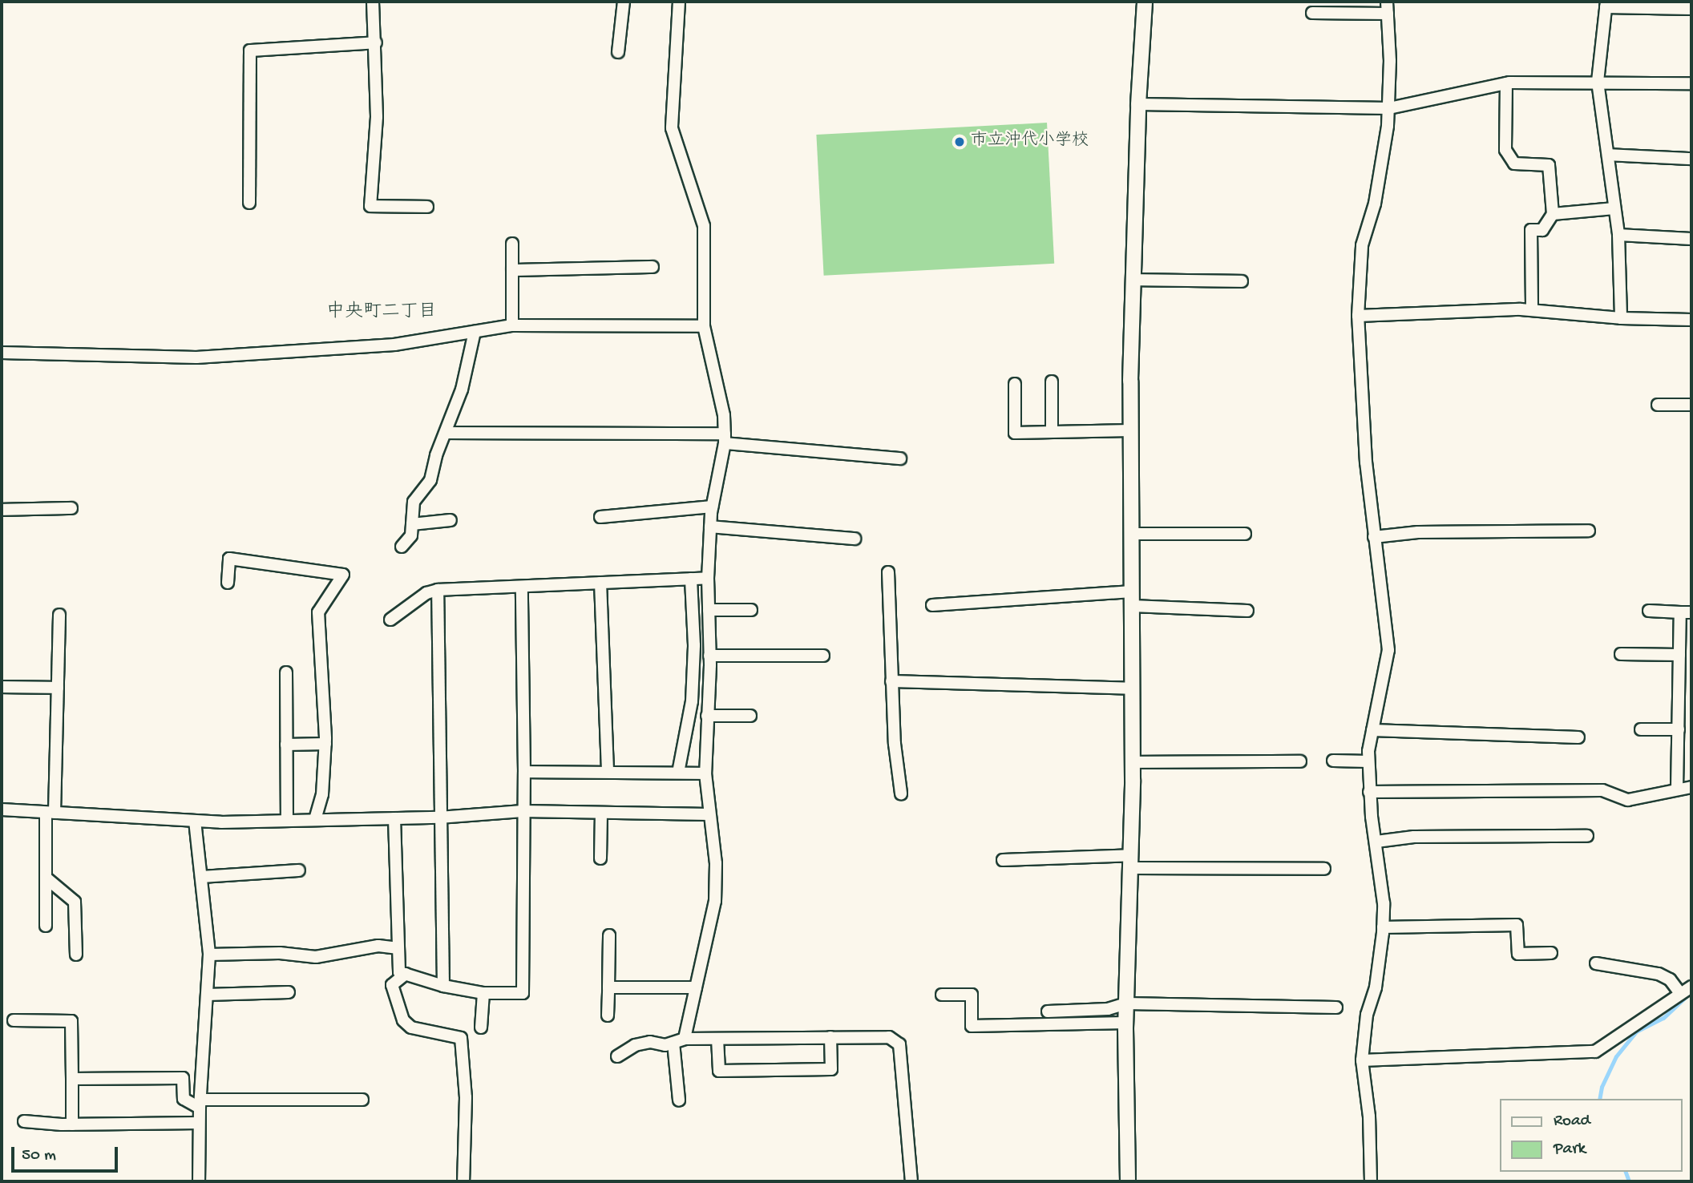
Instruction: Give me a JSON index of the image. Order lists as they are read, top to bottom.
{
  "districts": ["中央町二丁目"],
  "places": ["市立沖代小学校"],
  "legend": ["Road", "Park"],
  "scale_bar": "50 m"
}
